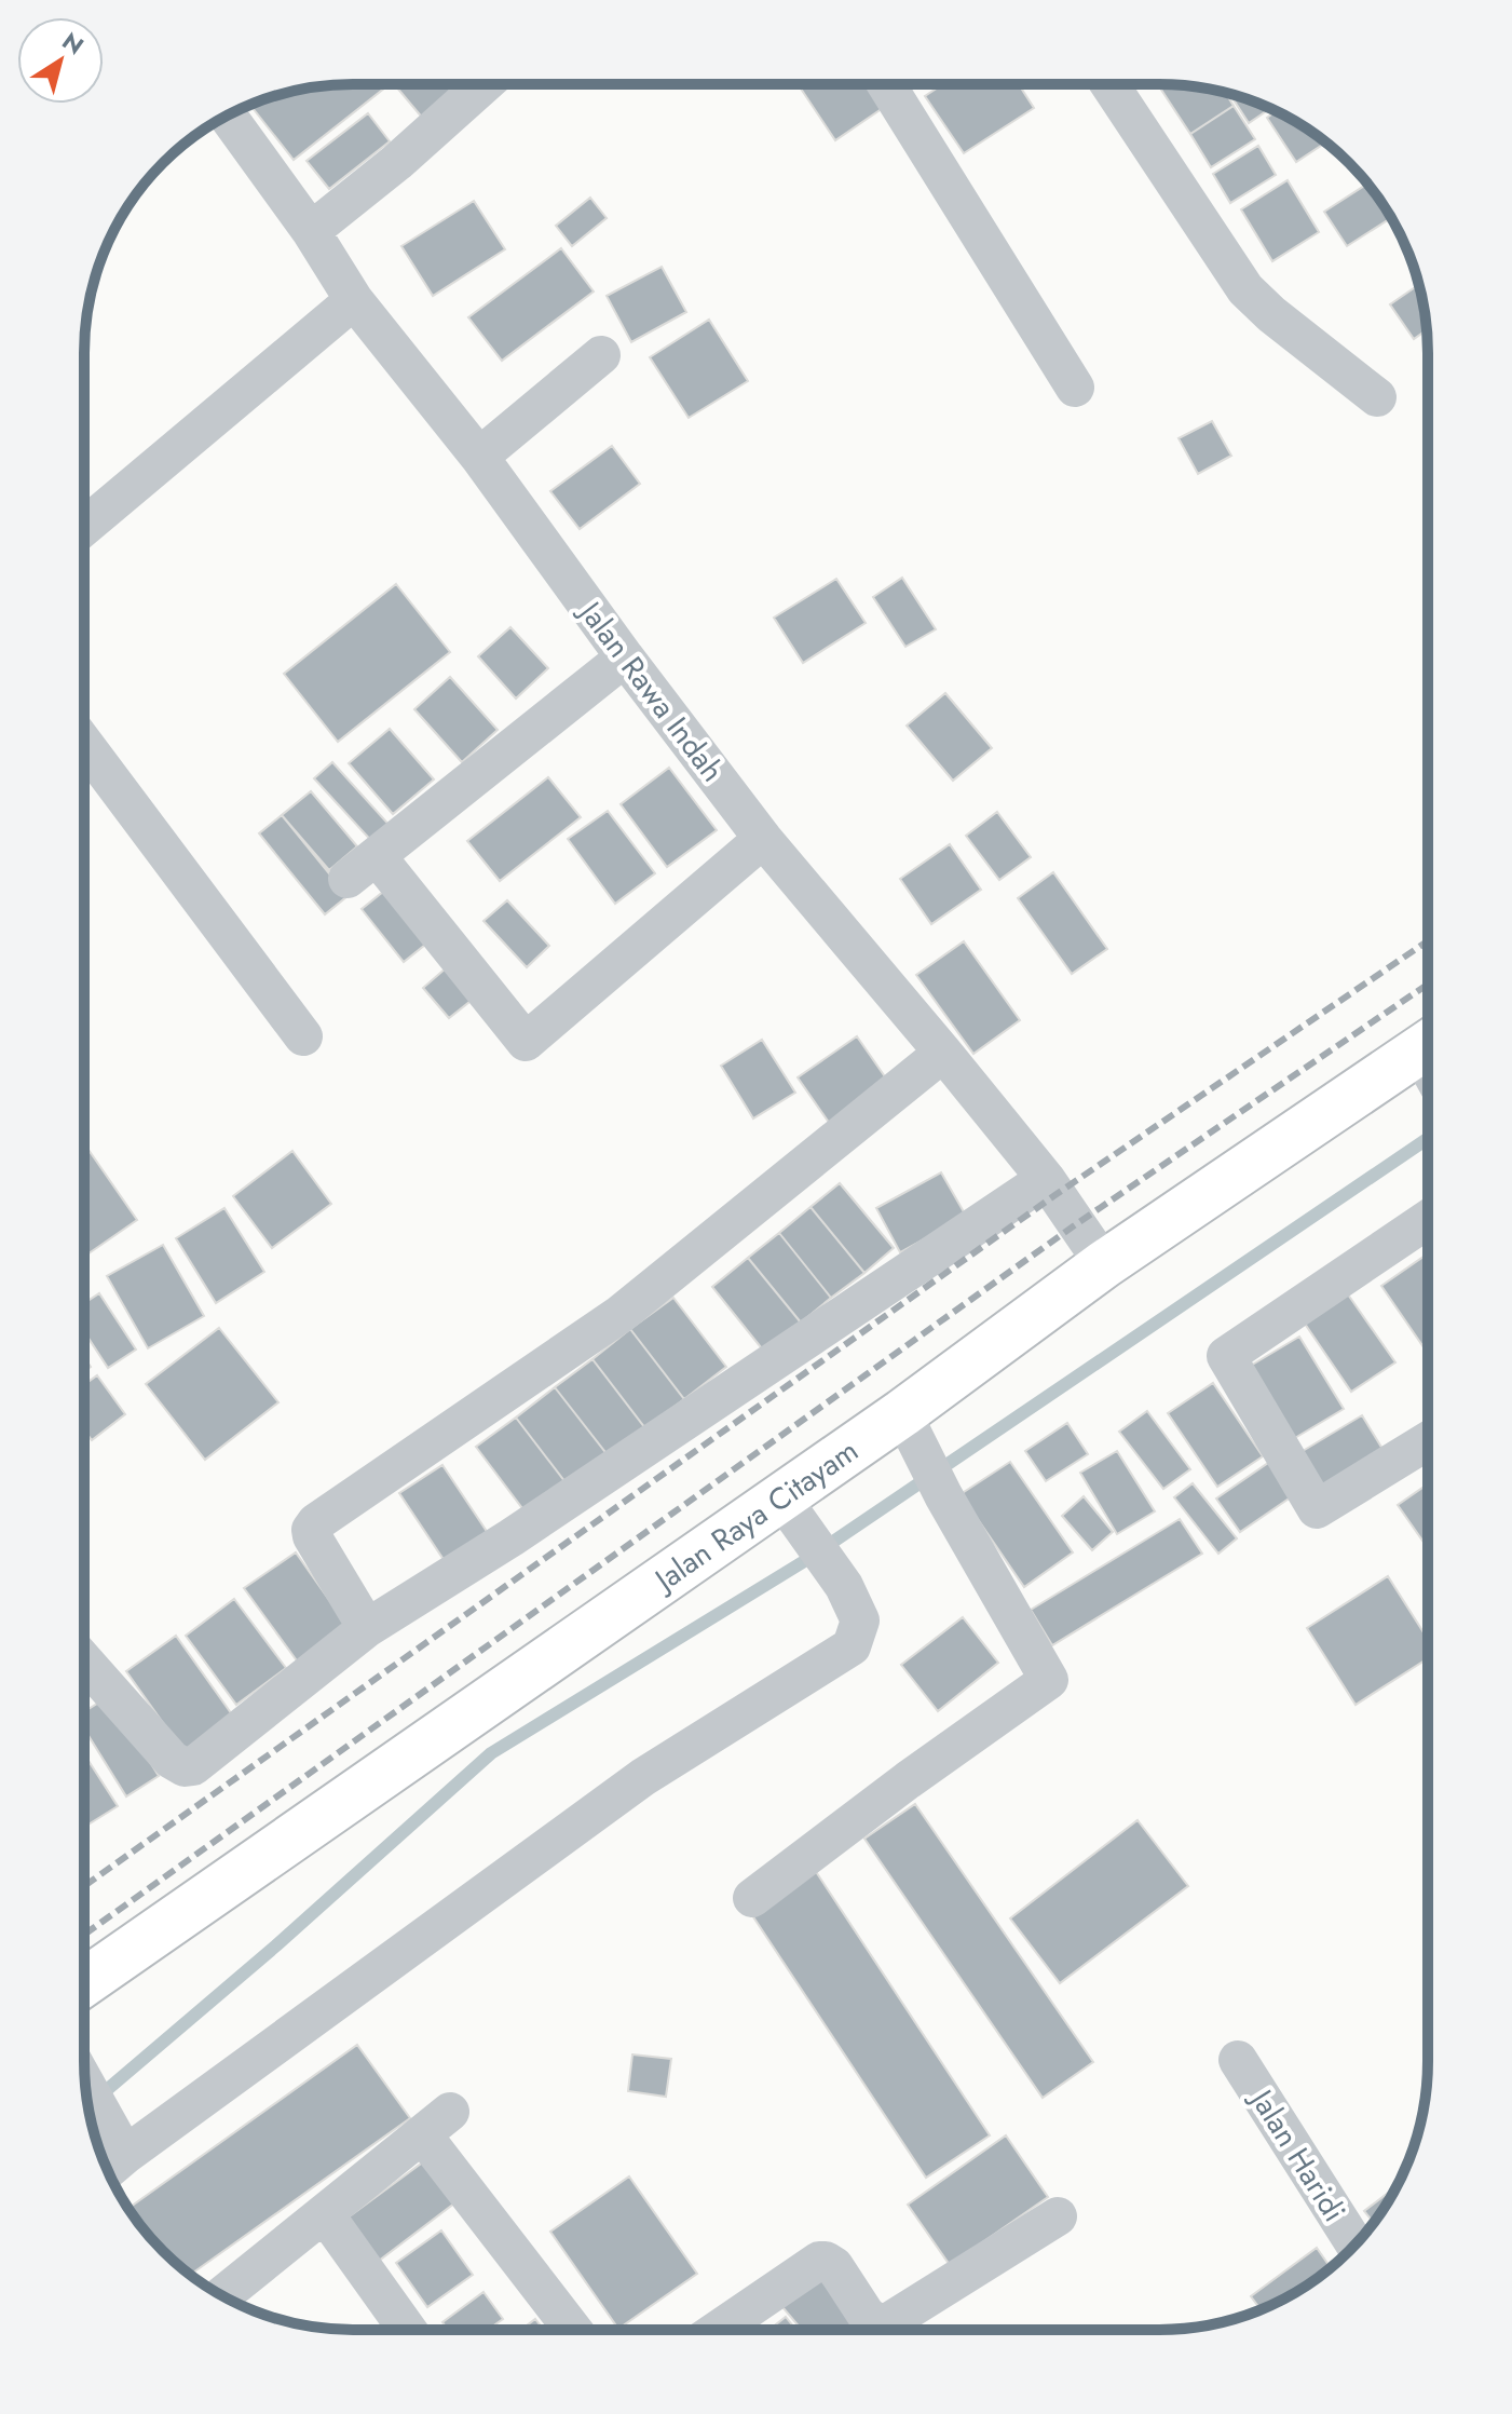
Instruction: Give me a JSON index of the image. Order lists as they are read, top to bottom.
{
  "streets": {
    "main road": ["Jalan Raya Citayam"],
    "street": ["Jalan Rawa Indah", "Jalan Haridi"]
  },
  "crossings": [
    ["Jalan Rawa Indah", "Jalan Raya Citayam"]
  ],
  "north": "top right"
}
